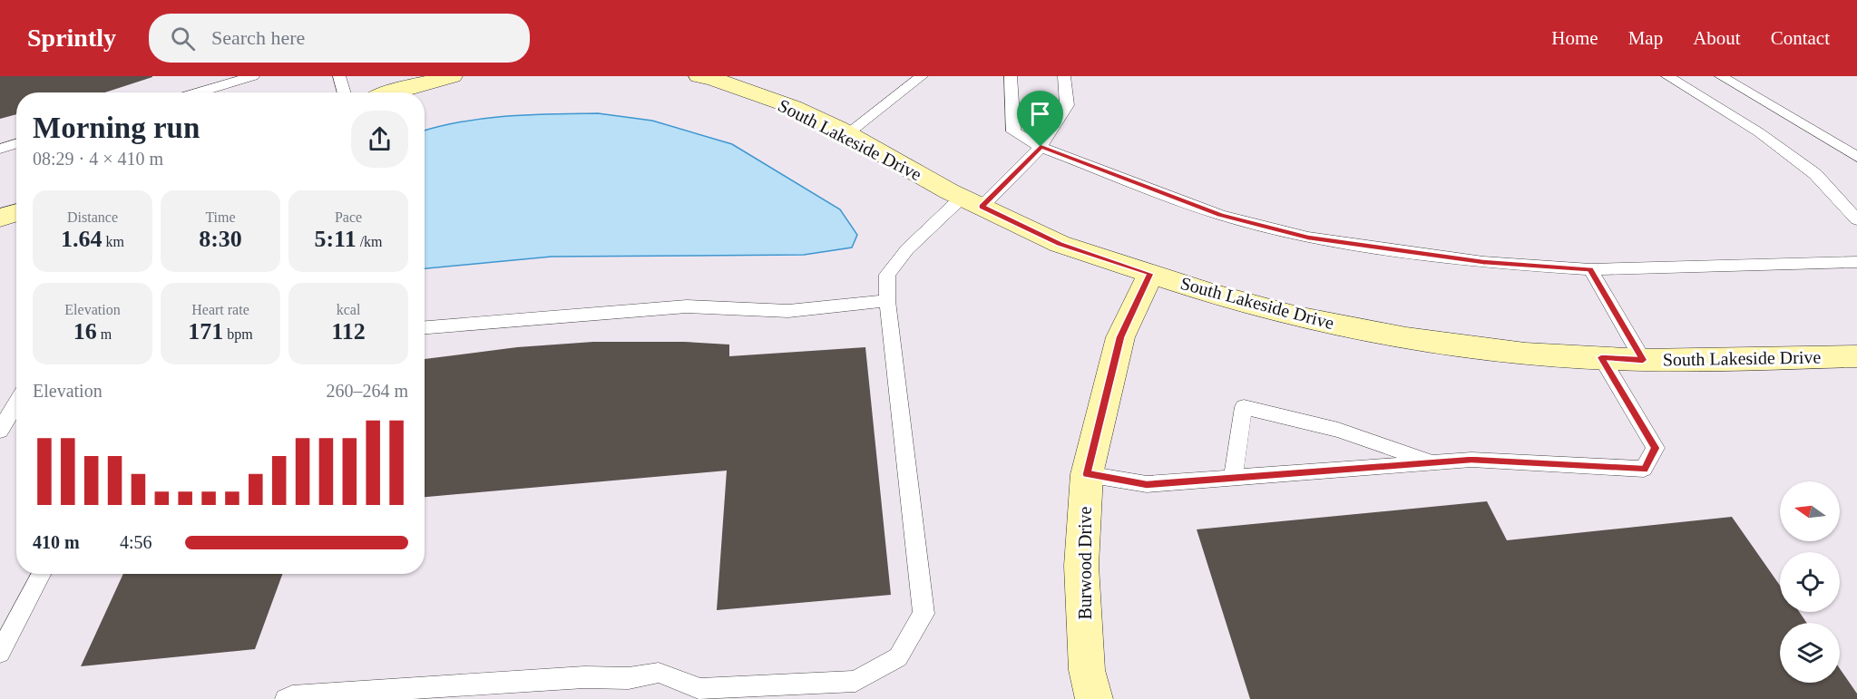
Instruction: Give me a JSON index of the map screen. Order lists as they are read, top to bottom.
{
  "streets": {
    "street": ["South Lakeside Drive", "Burwood Drive"]
  },
  "crossings": [
    ["South Lakeside Drive", "Burwood Drive"]
  ],
  "north": "left",
  "page": {
    "header": "Sprintly",
    "search": "Search here",
    "nav": [
      "Home",
      "Map",
      "About",
      "Contact"
    ],
    "heading": ["Morning run", "08:29 · 4 × 410 m"],
    "stats": [
      ["Distance", "1.64 km"],
      ["Time", "8:30"],
      ["Pace", "5:11 /km"],
      ["Elevation", "16 m"],
      ["Heart rate", "171 bpm"],
      ["kcal", "112"]
    ],
    "chart": ["Elevation", "260–264 m"],
    "list": [
      {
        "name": "410 m",
        "note": "4:56"
      }
    ]
  }
}
